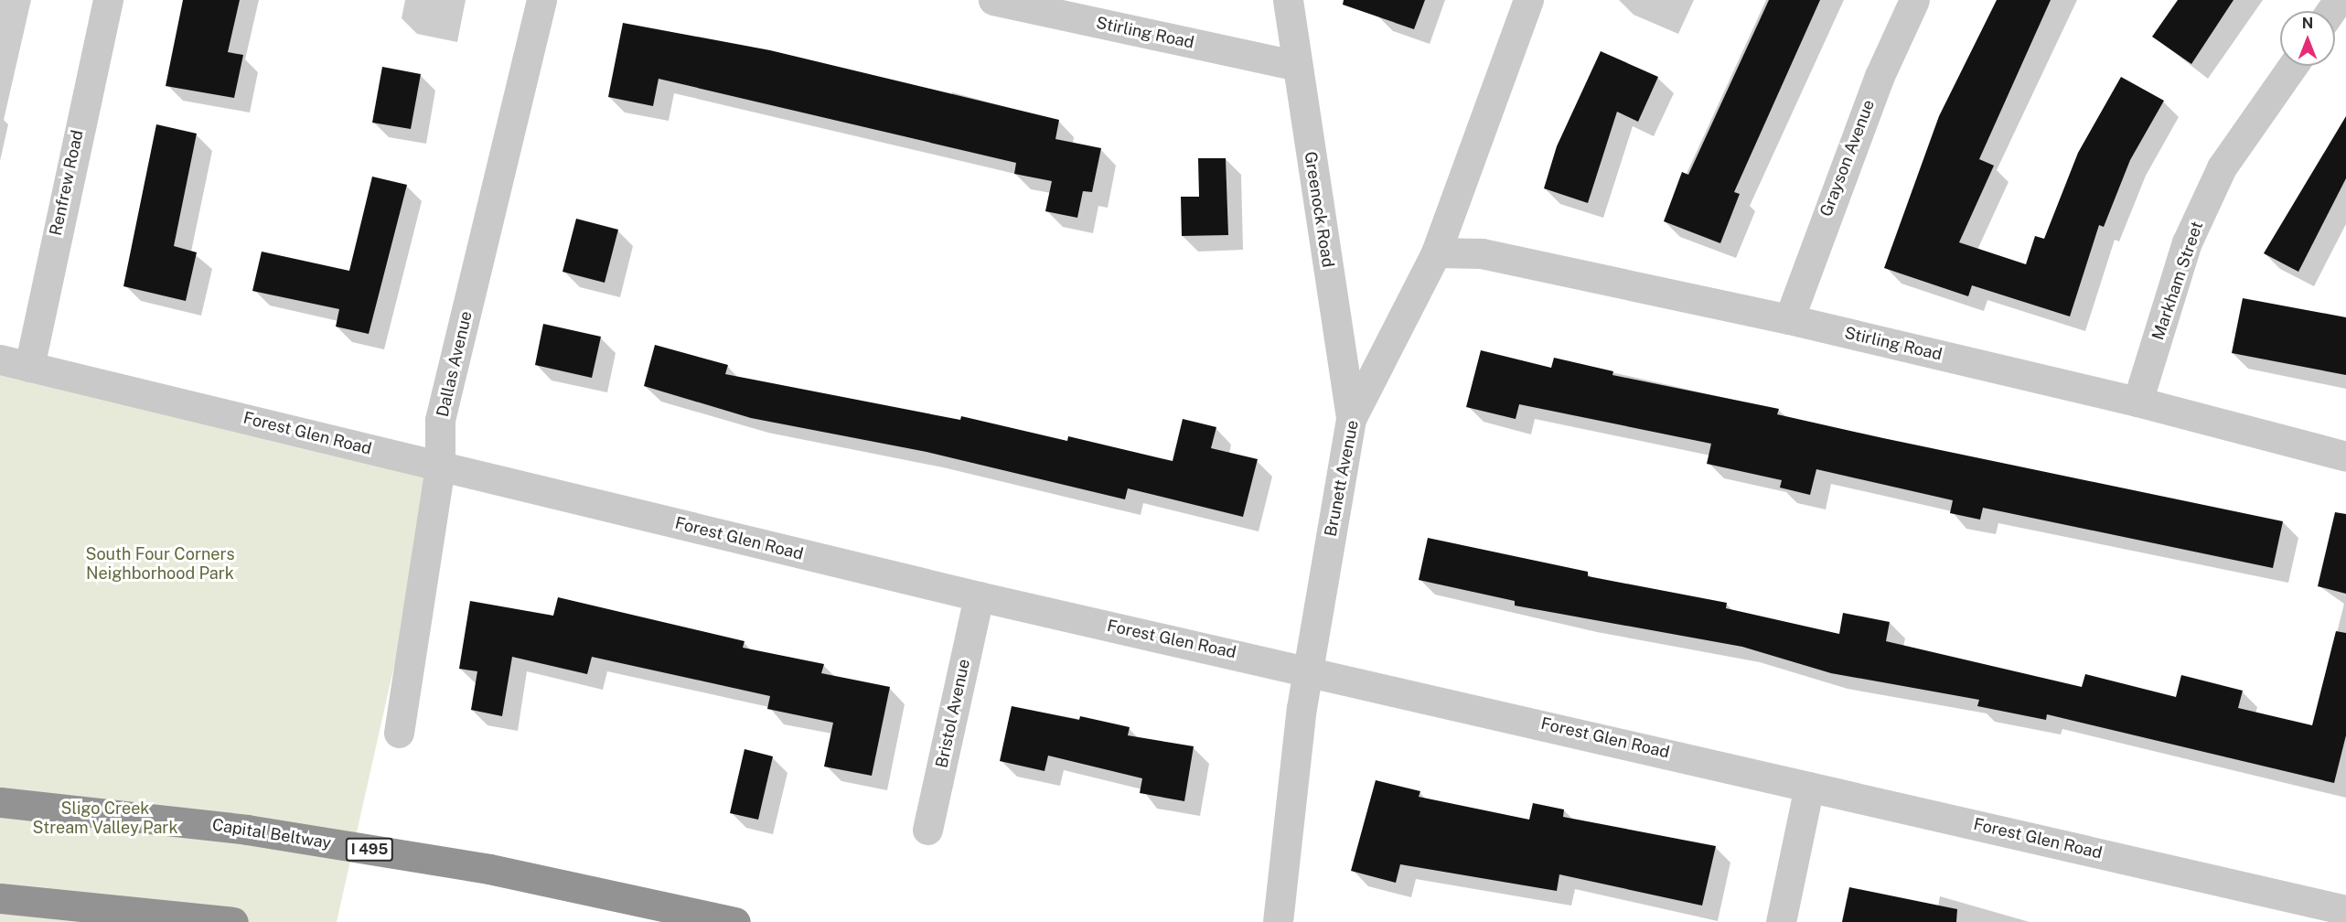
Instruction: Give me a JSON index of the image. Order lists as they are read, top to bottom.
{
  "streets": {
    "highway": ["Capital Beltway", "I 495"],
    "street": [
      "Stirling Road",
      "Grayson Avenue",
      "Renfrew Road",
      "Greenock Road",
      "Markham Street",
      "Dallas Avenue",
      "Forest Glen Road",
      "Brunett Avenue",
      "Bristol Avenue"
    ]
  },
  "crossings": [
    ["Stirling Road", "Grayson Avenue"],
    ["Stirling Road", "Greenock Road"],
    ["Stirling Road", "Markham Street"],
    ["Stirling Road", "Brunett Avenue"],
    ["Renfrew Road", "Forest Glen Road"],
    ["Greenock Road", "Brunett Avenue"],
    ["Dallas Avenue", "Forest Glen Road"],
    ["Forest Glen Road", "Brunett Avenue"],
    ["Forest Glen Road", "Bristol Avenue"]
  ],
  "parks": ["South Four Corners Neighborhood Park", "Sligo Creek Stream Valley Park"],
  "north": "top"
}
